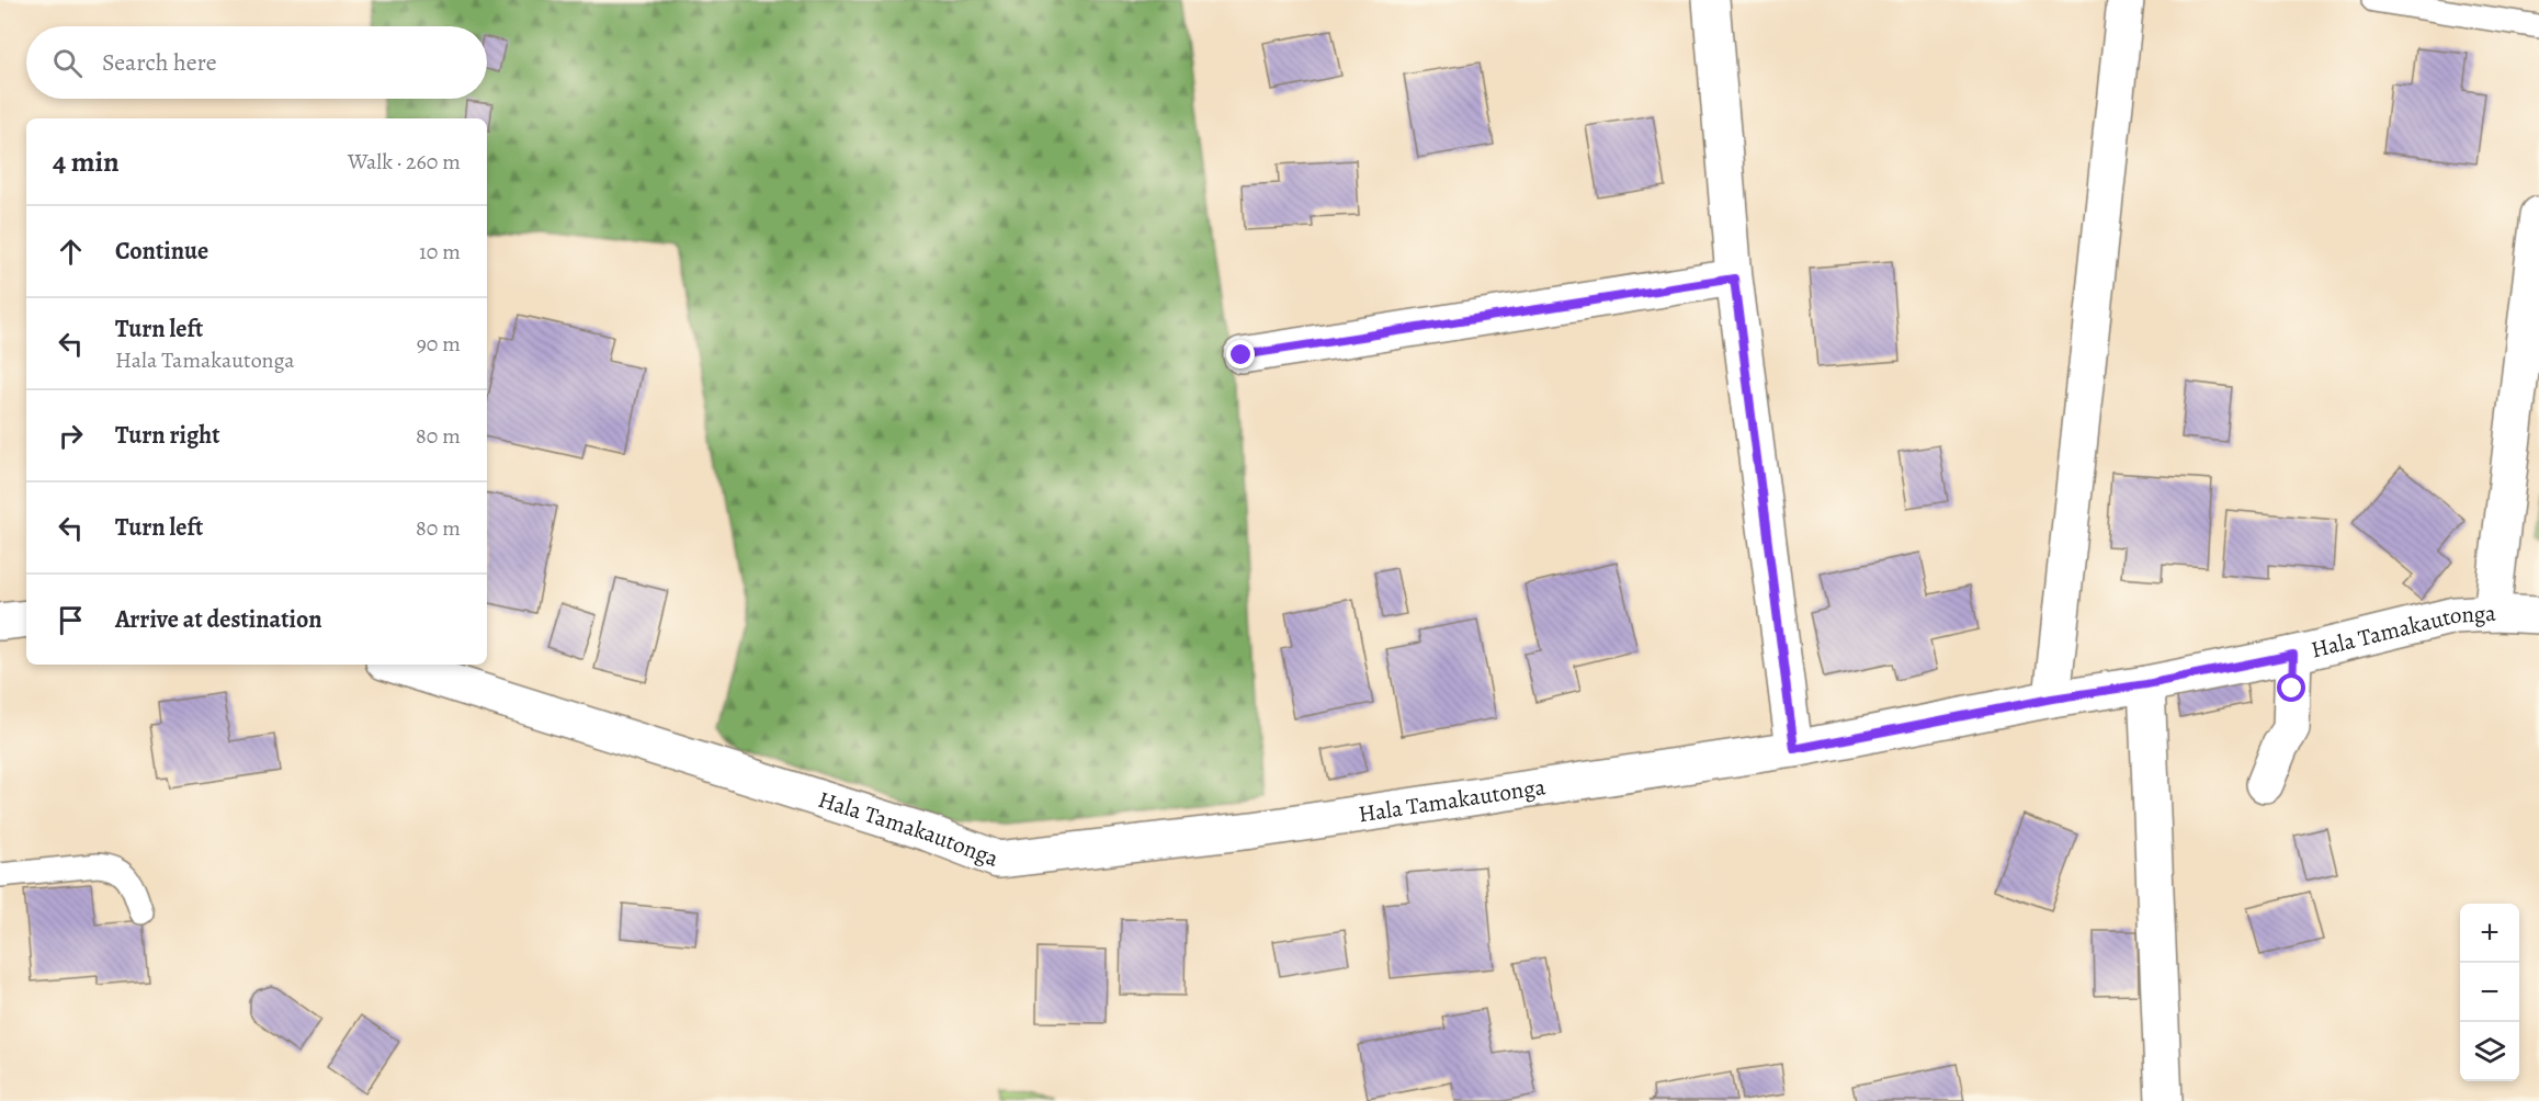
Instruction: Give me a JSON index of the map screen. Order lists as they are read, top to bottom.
{
  "streets": {
    "street": ["Hala Tamakautonga"]
  },
  "page": {
    "search": "Search here",
    "heading": ["4 min", "Walk · 260 m"],
    "list": [
      ["Continue", "10 m"],
      ["Turn left", "Hala Tamakautonga", "90 m"],
      ["Turn right", "80 m"],
      ["Turn left", "80 m"],
      "Arrive at destination"
    ],
    "map_buttons": ["+", "−"]
  }
}
